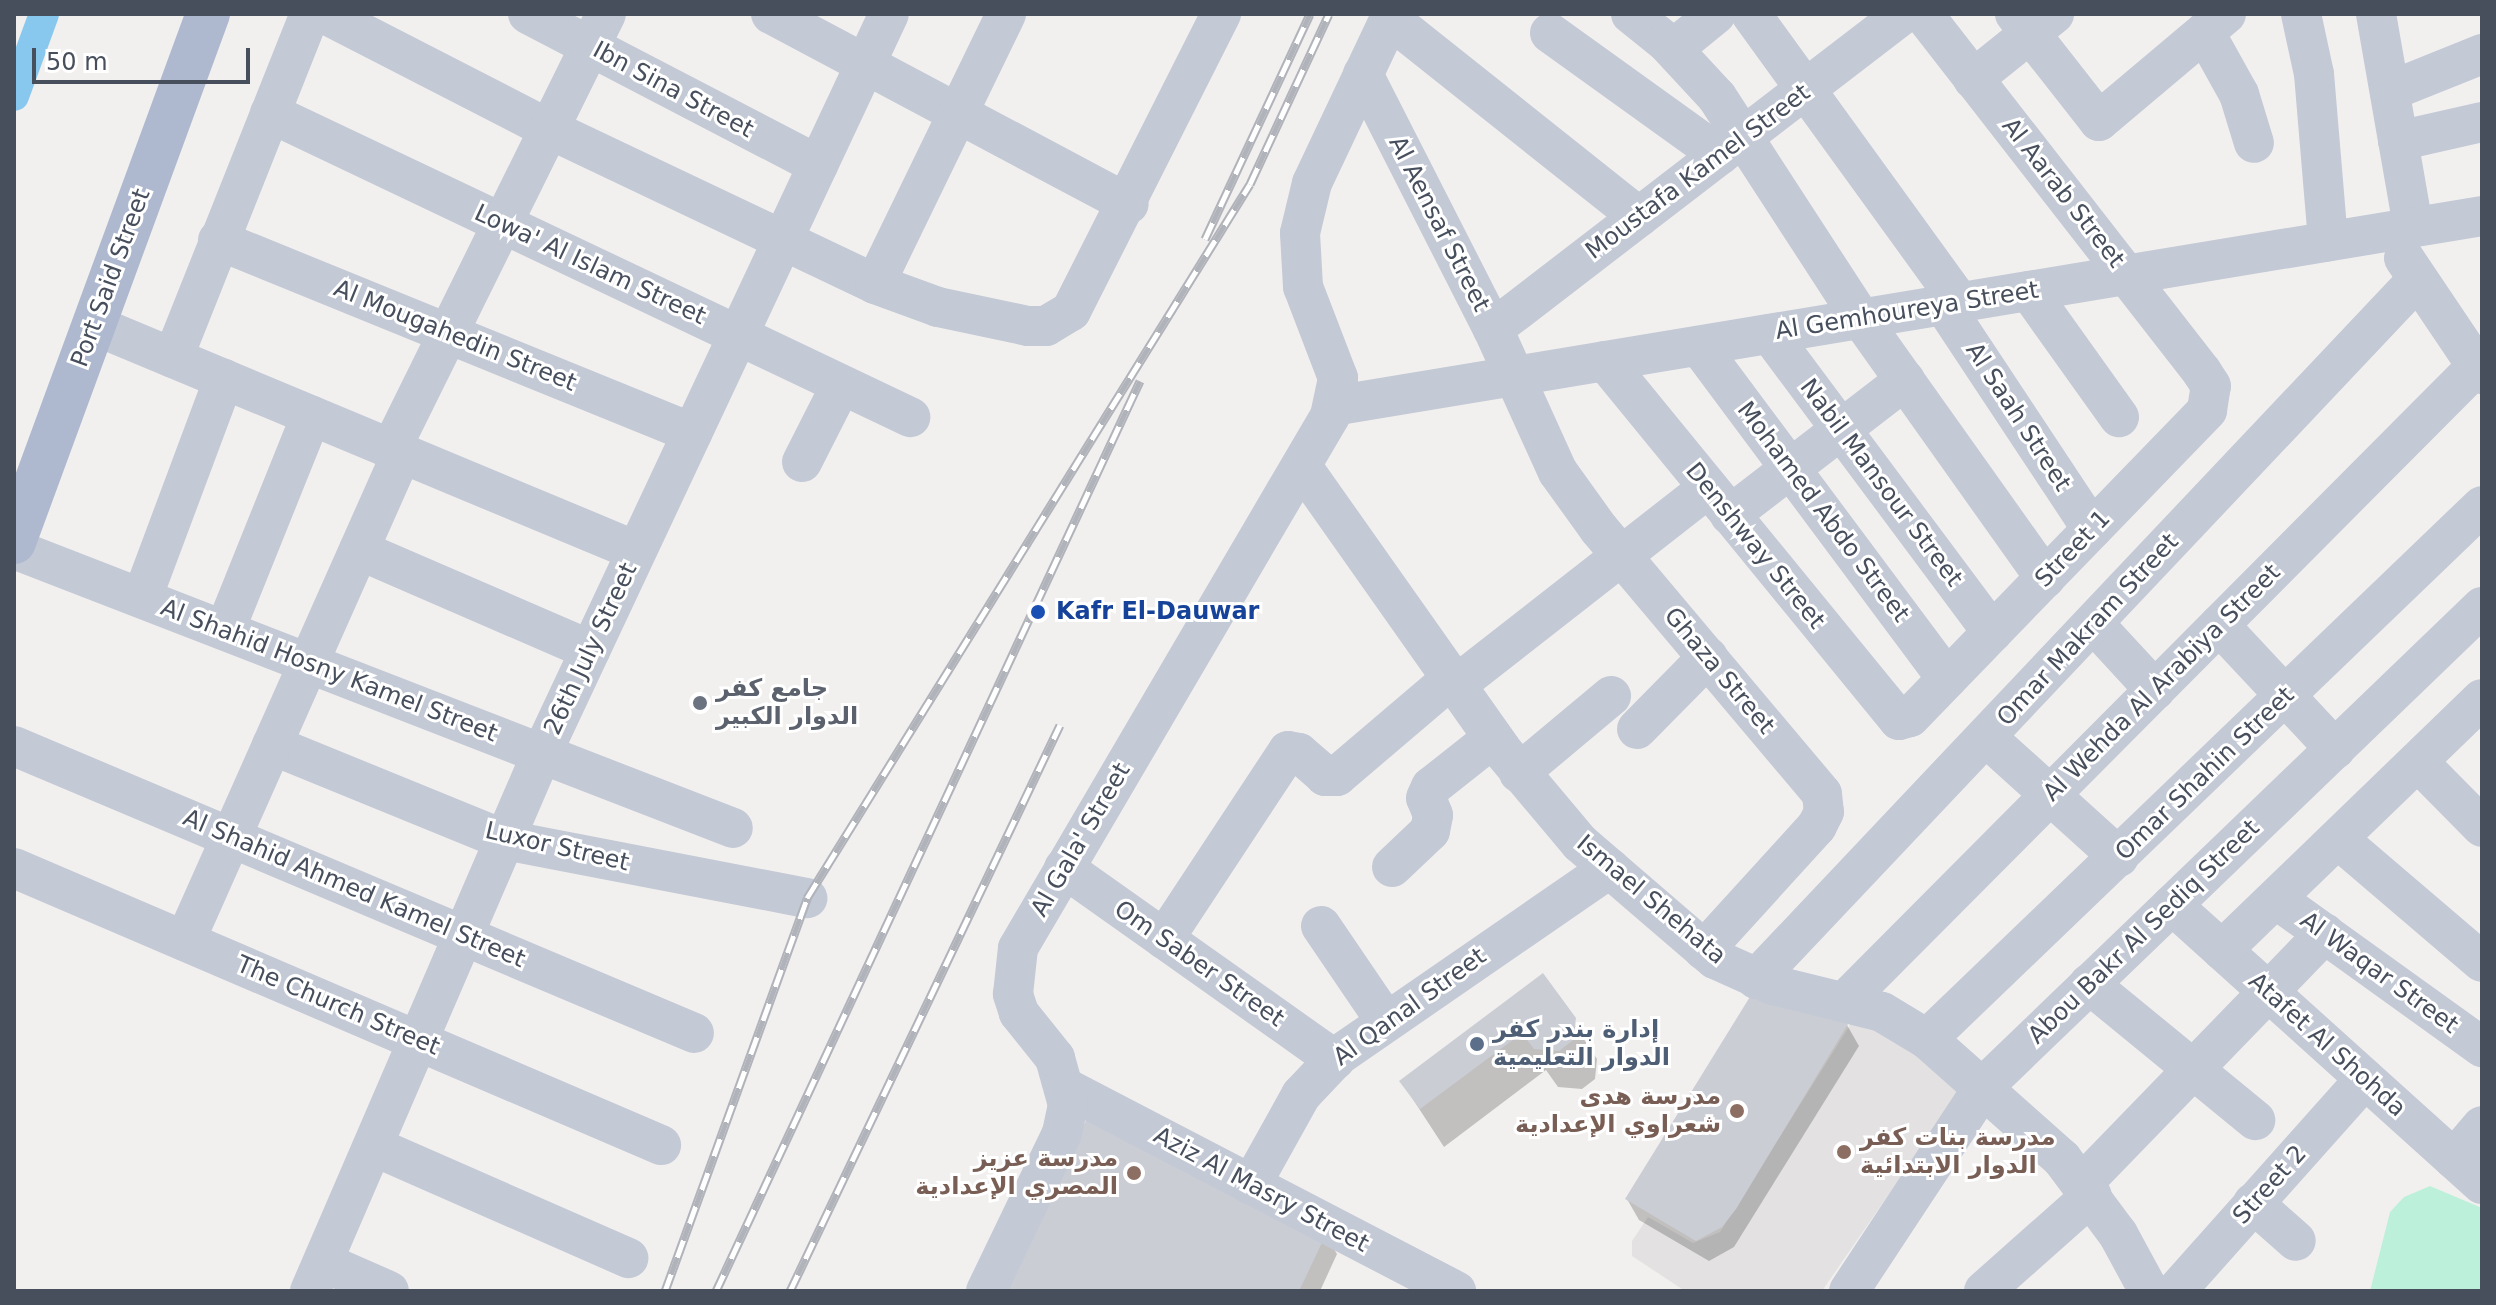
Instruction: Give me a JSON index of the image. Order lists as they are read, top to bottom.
{
  "streets": {
    "main road": ["Port Said Street"],
    "street": [
      "Ibn Sina Street",
      "Moustafa Kamel Street",
      "Al Aarab Street",
      "Al Aensaf Street",
      "Lowa' Al Islam Street",
      "Al Gemhoureya Street",
      "Al Mougahedin Street",
      "Al Saah Street",
      "Nabil Mansour Street",
      "Mohamed Abdo Street",
      "Denshway Street",
      "Street 1",
      "Omar Makram Street",
      "26th July Street",
      "Al Shahid Hosny Kamel Street",
      "Ghaza Street",
      "Al Wehda Al Arabiya Street",
      "Omar Shahin Street",
      "Al Gala' Street",
      "Luxor Street",
      "Al Shahid Ahmed Kamel Street",
      "Ismael Shehata",
      "Abou Bakr Al Sediq Street",
      "Om Saber Street",
      "Al Waqar Street",
      "The Church Street",
      "Al Qanal Street",
      "Atafet Al Shohda",
      "Street 2",
      "Aziz Al Masry Street"
    ]
  },
  "crossings": [
    ["Ibn Sina Street", "26th July Street"],
    ["Moustafa Kamel Street", "Al Aensaf Street"],
    ["Moustafa Kamel Street", "Al Saah Street"],
    ["Al Aarab Street", "Al Gemhoureya Street"],
    ["Al Aarab Street", "Street 1"],
    ["Al Aensaf Street", "Al Gemhoureya Street"],
    ["Al Aensaf Street", "Ghaza Street"],
    ["Lowa' Al Islam Street", "26th July Street"],
    ["Al Gemhoureya Street", "Al Saah Street"],
    ["Al Gemhoureya Street", "Nabil Mansour Street"],
    ["Al Gemhoureya Street", "Mohamed Abdo Street"],
    ["Al Gemhoureya Street", "Denshway Street"],
    ["Al Gemhoureya Street", "Ghaza Street"],
    ["Al Gemhoureya Street", "Al Gala' Street"],
    ["Al Mougahedin Street", "26th July Street"],
    ["Al Saah Street", "Street 1"],
    ["Nabil Mansour Street", "Street 1"],
    ["Mohamed Abdo Street", "Street 1"],
    ["Denshway Street", "Street 1"],
    ["Omar Makram Street", "Ismael Shehata"],
    ["26th July Street", "Al Shahid Hosny Kamel Street"],
    ["26th July Street", "Luxor Street"],
    ["26th July Street", "Al Shahid Ahmed Kamel Street"],
    ["26th July Street", "The Church Street"],
    ["Ghaza Street", "Ismael Shehata"],
    ["Al Wehda Al Arabiya Street", "Ismael Shehata"],
    ["Omar Shahin Street", "Ismael Shehata"],
    ["Al Gala' Street", "Ismael Shehata"],
    ["Al Gala' Street", "Om Saber Street"],
    ["Al Gala' Street", "Aziz Al Masry Street"],
    ["Ismael Shehata", "Abou Bakr Al Sediq Street"],
    ["Ismael Shehata", "Al Qanal Street"],
    ["Abou Bakr Al Sediq Street", "Atafet Al Shohda"],
    ["Om Saber Street", "Al Qanal Street"],
    ["Al Qanal Street", "Aziz Al Masry Street"],
    ["Atafet Al Shohda", "Street 2"]
  ],
  "places": [
    "Kafr El-Dauwar",
    "جامع كفر الدوار الكبير",
    "إدارة بندر كفر الدوار التعليمية",
    "مدرسة هدى شعراوي الإعدادية",
    "مدرسة بنات كفر الدوار الابتدائية",
    "مدرسة عزيز المصري الإعدادية"
  ],
  "scale_bar": "50 m"
}
